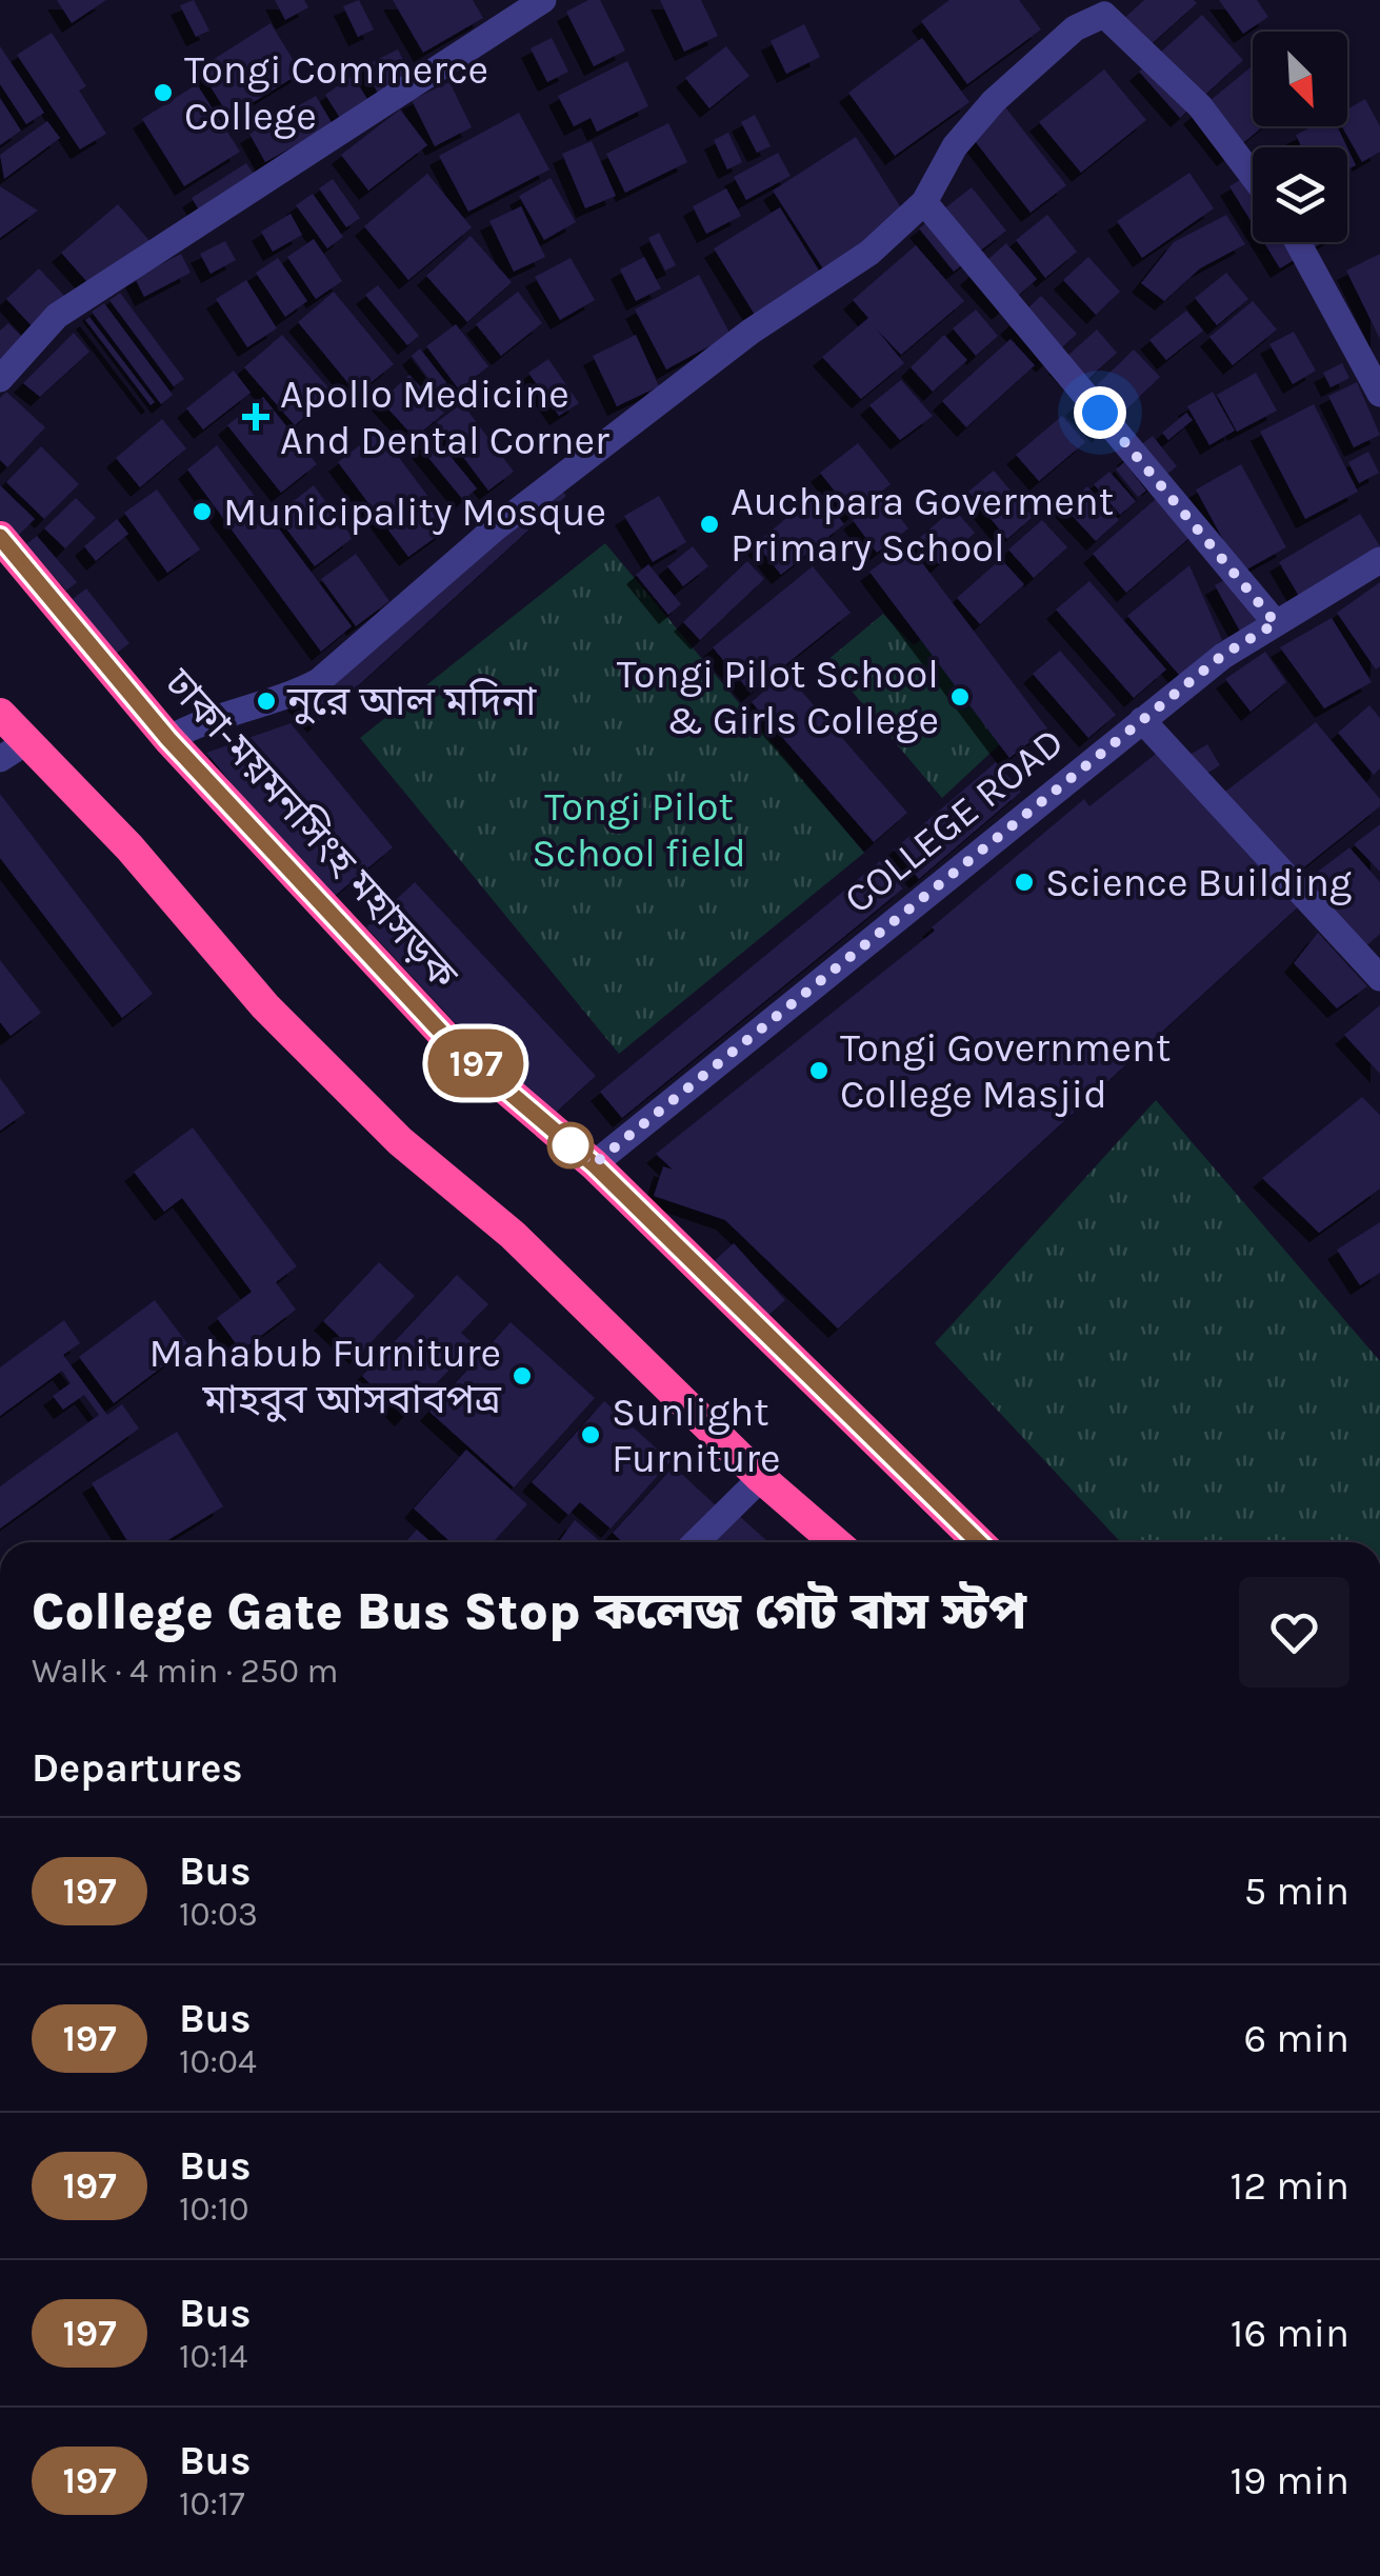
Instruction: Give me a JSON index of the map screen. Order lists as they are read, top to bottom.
{
  "streets": {
    "highway": ["ঢাকা-ময়মনসিংহ মহাসড়ক"],
    "street": ["COLLEGE ROAD"]
  },
  "crossings": [
    ["COLLEGE ROAD", "ঢাকা-ময়মনসিংহ মহাসড়ক"]
  ],
  "parks": ["Tongi Pilot School field"],
  "places": {
    "other": [
      "Tongi Commerce College",
      "Municipality Mosque",
      "Auchpara Goverment Primary School",
      "Tongi Pilot School & Girls College",
      "নুরে আল মদিনা",
      "Science Building",
      "Tongi Government College Masjid",
      "Mahabub Furniture মাহবুব আসবাবপত্র",
      "Sunlight Furniture"
    ],
    "health": ["Apollo Medicine And Dental Corner"]
  },
  "lines": ["bus line 197"],
  "north": "bottom right",
  "page": {
    "on_map": "197",
    "heading": [
      ["College Gate Bus Stop কলেজ গেট বাস স্টপ", "Walk · 4 min · 250 m"],
      "Departures"
    ],
    "list": [
      {
        "mark": "197",
        "name": "Bus",
        "note": "10:03",
        "value": "5 min"
      },
      {
        "mark": "197",
        "name": "Bus",
        "note": "10:04",
        "value": "6 min"
      },
      {
        "mark": "197",
        "name": "Bus",
        "note": "10:10",
        "value": "12 min"
      },
      {
        "mark": "197",
        "name": "Bus",
        "note": "10:14",
        "value": "16 min"
      },
      {
        "mark": "197",
        "name": "Bus",
        "note": "10:17",
        "value": "19 min"
      }
    ]
  }
}
